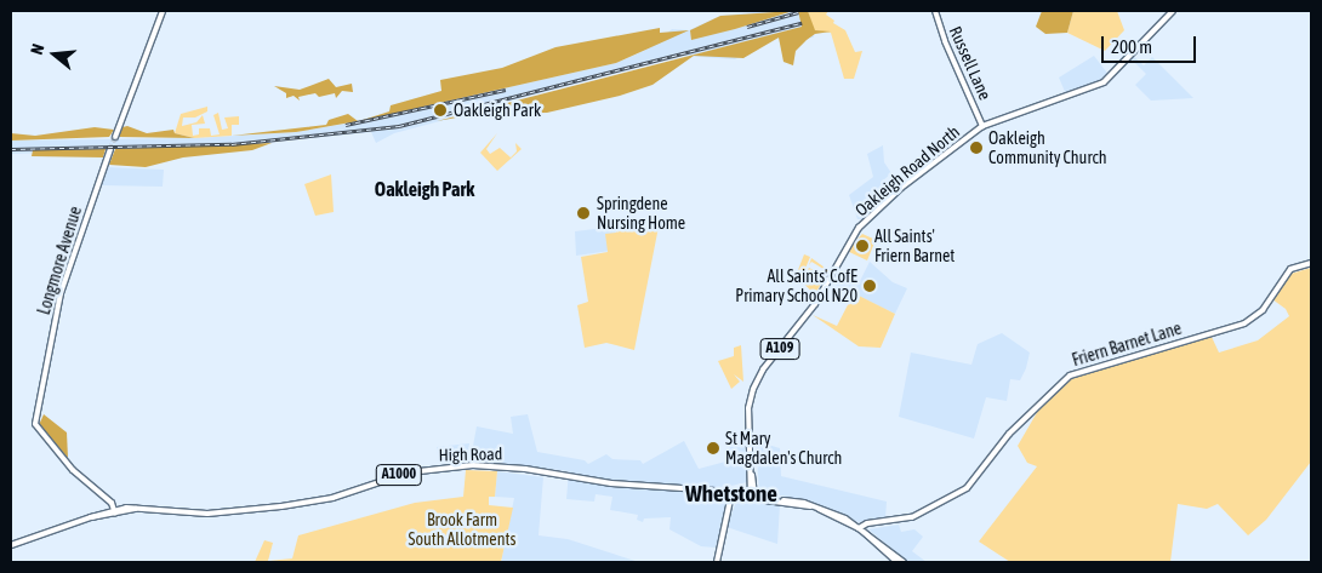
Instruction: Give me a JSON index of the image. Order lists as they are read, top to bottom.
{
  "streets": {
    "main road": [
      "Russell Lane",
      "Oakleigh Road North",
      "Longmore Avenue",
      "Friern Barnet Lane",
      "A109",
      "High Road",
      "A1000"
    ]
  },
  "crossings": [
    ["Russell Lane", "Oakleigh Road North"],
    ["Oakleigh Road North", "High Road"],
    ["Longmore Avenue", "High Road"],
    ["Longmore Avenue", "A1000"],
    ["Friern Barnet Lane", "High Road"],
    ["High Road", "A1000"]
  ],
  "districts": ["Oakleigh Park", "Whetstone"],
  "parks": ["Brook Farm South Allotments"],
  "places": [
    "Oakleigh Park",
    "Oakleigh Community Church",
    "Springdene Nursing Home",
    "All Saints' Friern Barnet",
    "All Saints' CofE Primary School N20",
    "St Mary Magdalen's Church"
  ],
  "scale_bar": "200 m",
  "north": "left"
}
